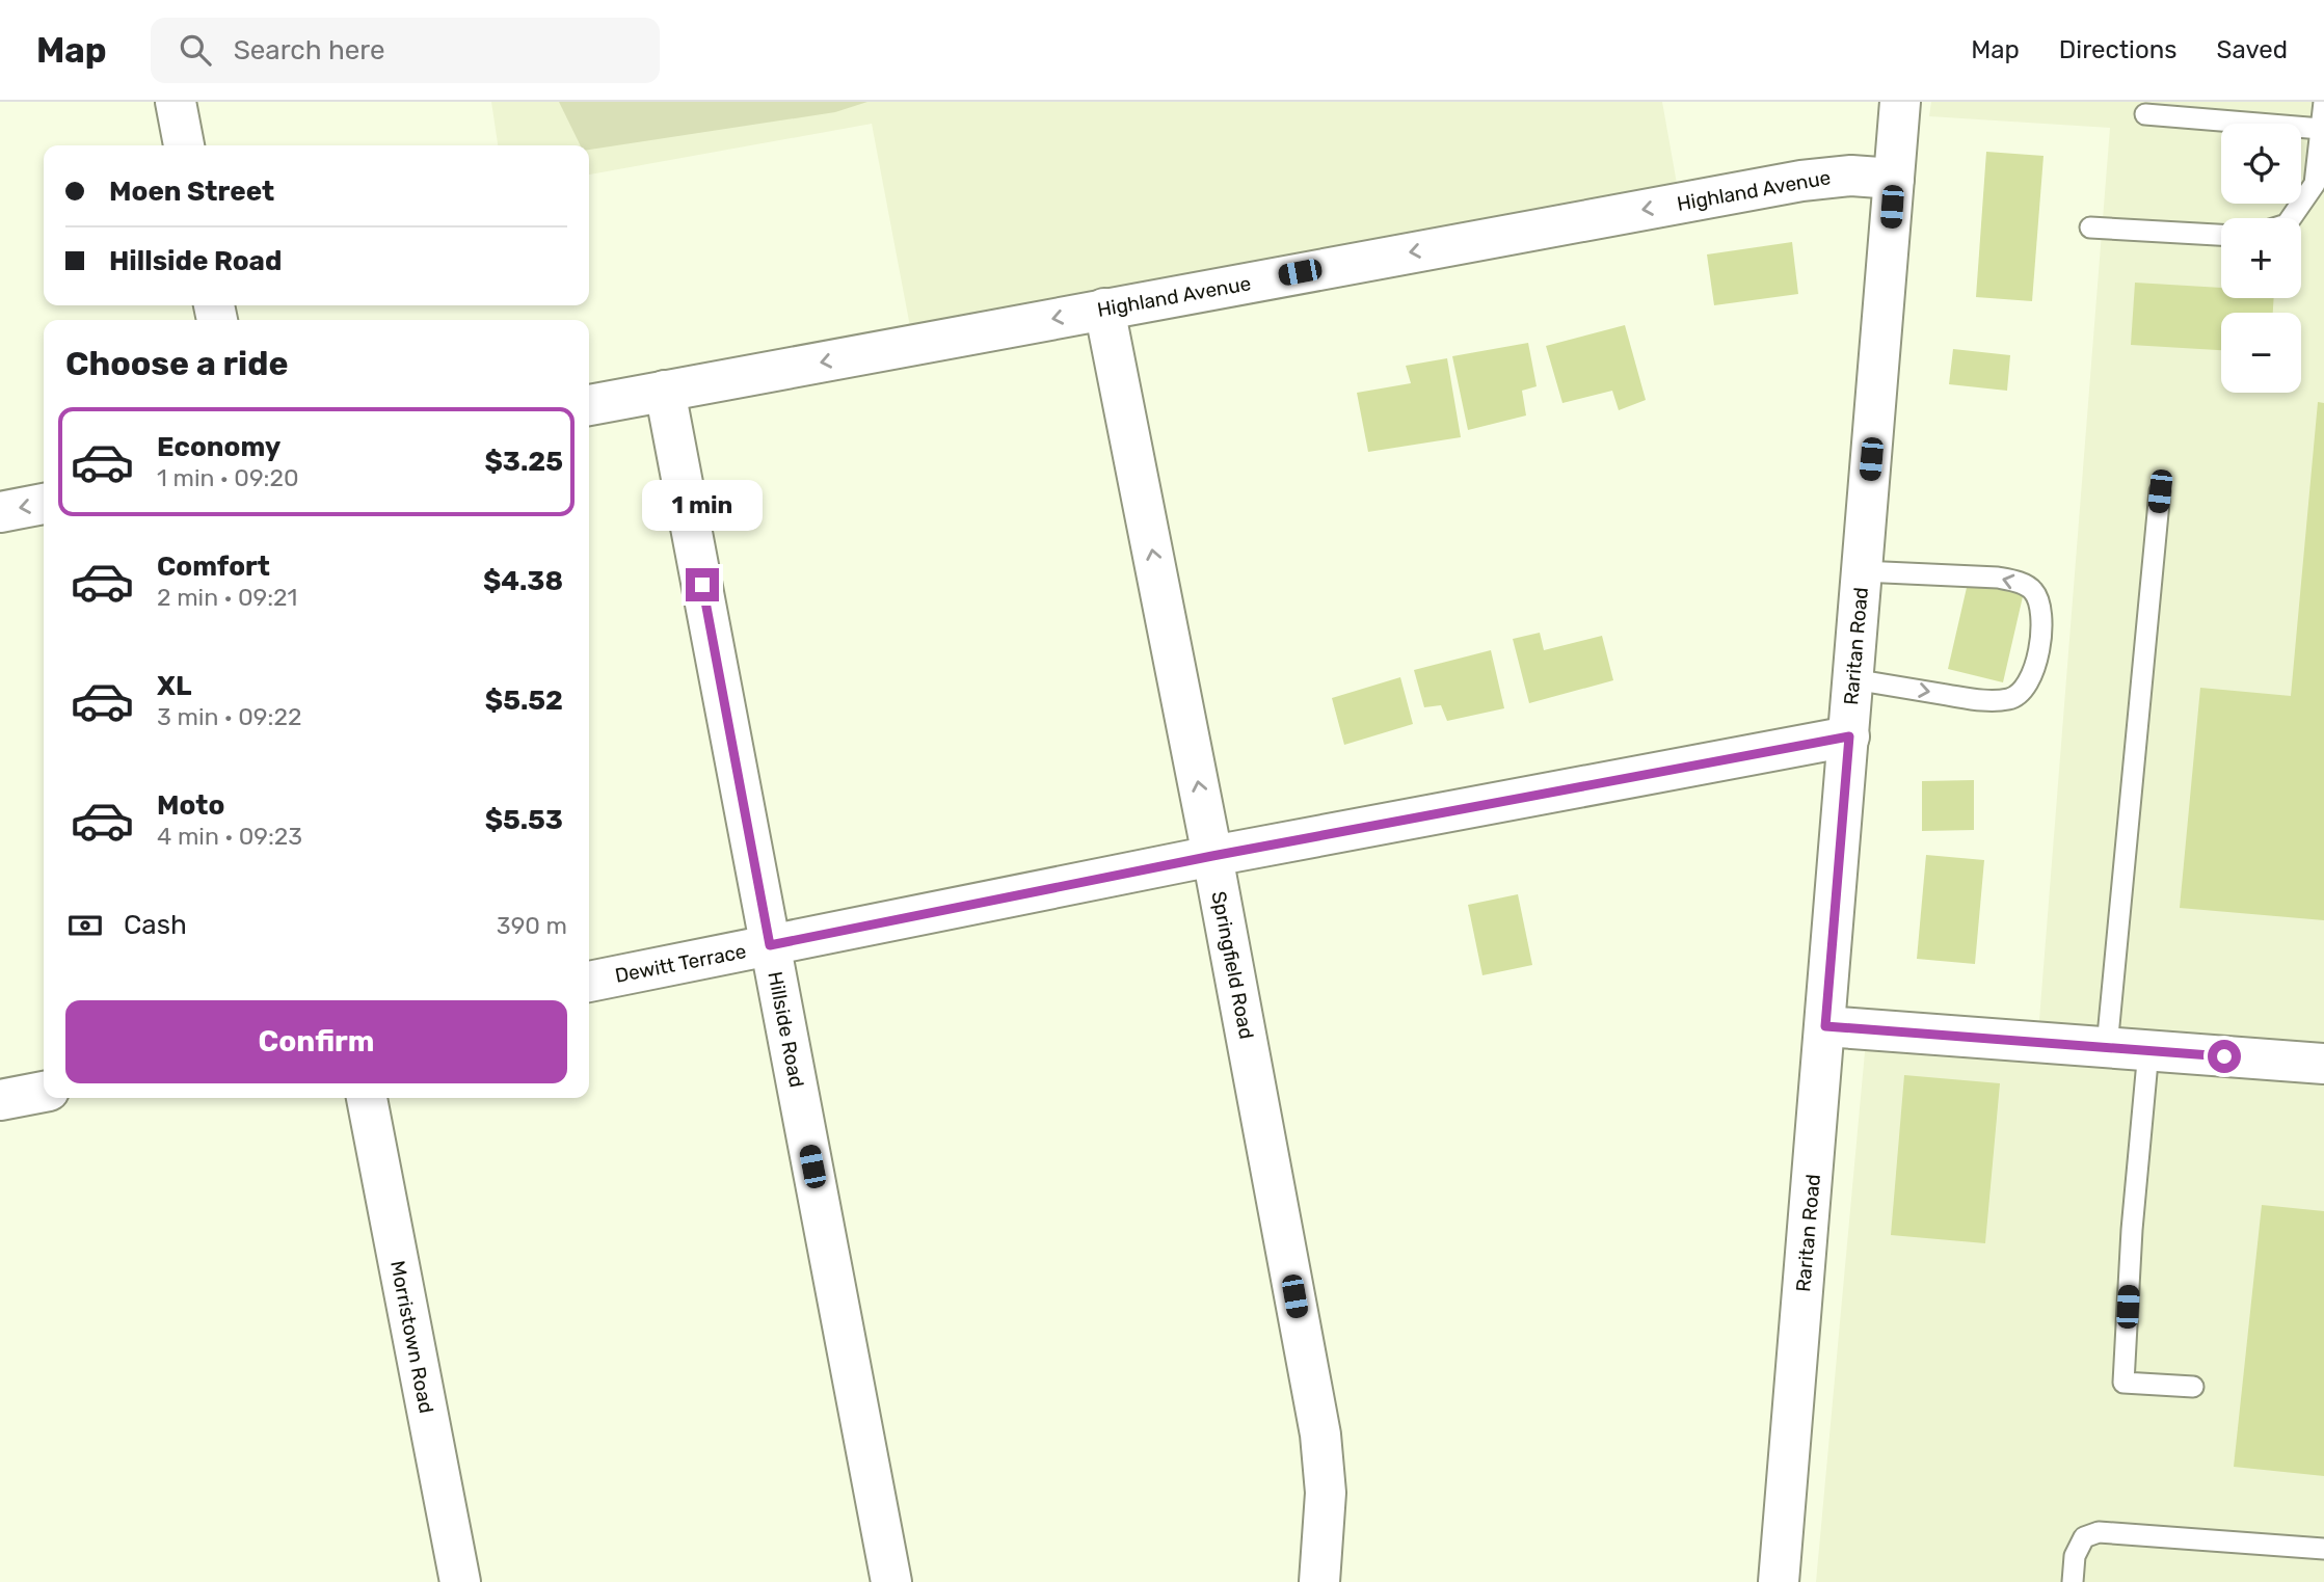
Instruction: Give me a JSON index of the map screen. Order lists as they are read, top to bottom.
{
  "streets": {
    "street": [
      "Highland Avenue",
      "Raritan Road",
      "Dewitt Terrace",
      "Springfield Road",
      "Hillside Road",
      "Morristown Road"
    ]
  },
  "crossings": [
    ["Highland Avenue", "Raritan Road"],
    ["Highland Avenue", "Springfield Road"],
    ["Highland Avenue", "Hillside Road"],
    ["Raritan Road", "Dewitt Terrace"],
    ["Dewitt Terrace", "Springfield Road"],
    ["Dewitt Terrace", "Hillside Road"]
  ],
  "one_way": ["Highland Avenue", "Springfield Road"],
  "page": {
    "header": "Map",
    "search": "Search here",
    "nav": ["Map", "Directions", "Saved"],
    "map_buttons": ["+", "−"],
    "banner": ["Moen Street", "Hillside Road"],
    "heading": "Choose a ride",
    "list": [
      {
        "name": "Economy",
        "note": "1 min · 09:20",
        "value": "$3.25"
      },
      {
        "name": "Comfort",
        "note": "2 min · 09:21",
        "value": "$4.38"
      },
      {
        "name": "XL",
        "note": "3 min · 09:22",
        "value": "$5.52"
      },
      {
        "name": "Moto",
        "note": "4 min · 09:23",
        "value": "$5.53"
      }
    ],
    "bubble": "1 min",
    "pay": ["Cash", "390 m"],
    "buttons": "Confirm"
  }
}
